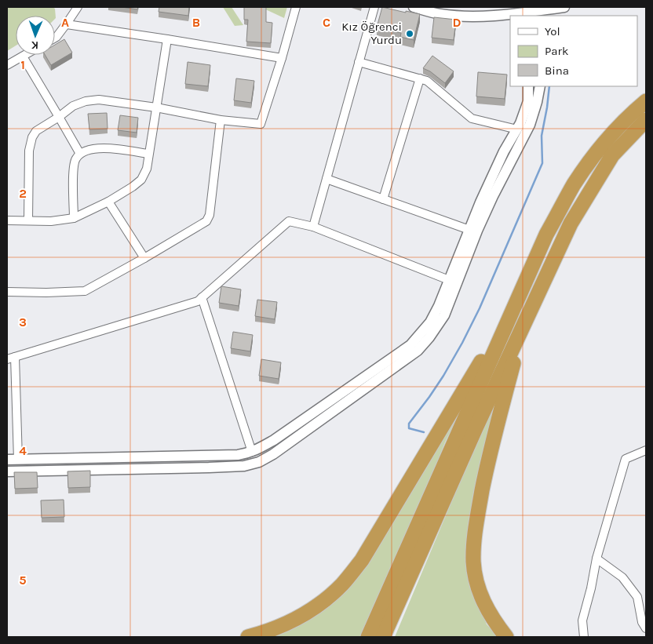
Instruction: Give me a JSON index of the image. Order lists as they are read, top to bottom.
{
  "places": ["Kız Öğrenci Yurdu"],
  "legend": ["Yol", "Park", "Bina"],
  "north": "bottom",
  "grid": {
    "columns": [
      "A",
      "B",
      "C",
      "D"
    ],
    "rows": [
      "1",
      "2",
      "3",
      "4",
      "5"
    ]
  }
}
